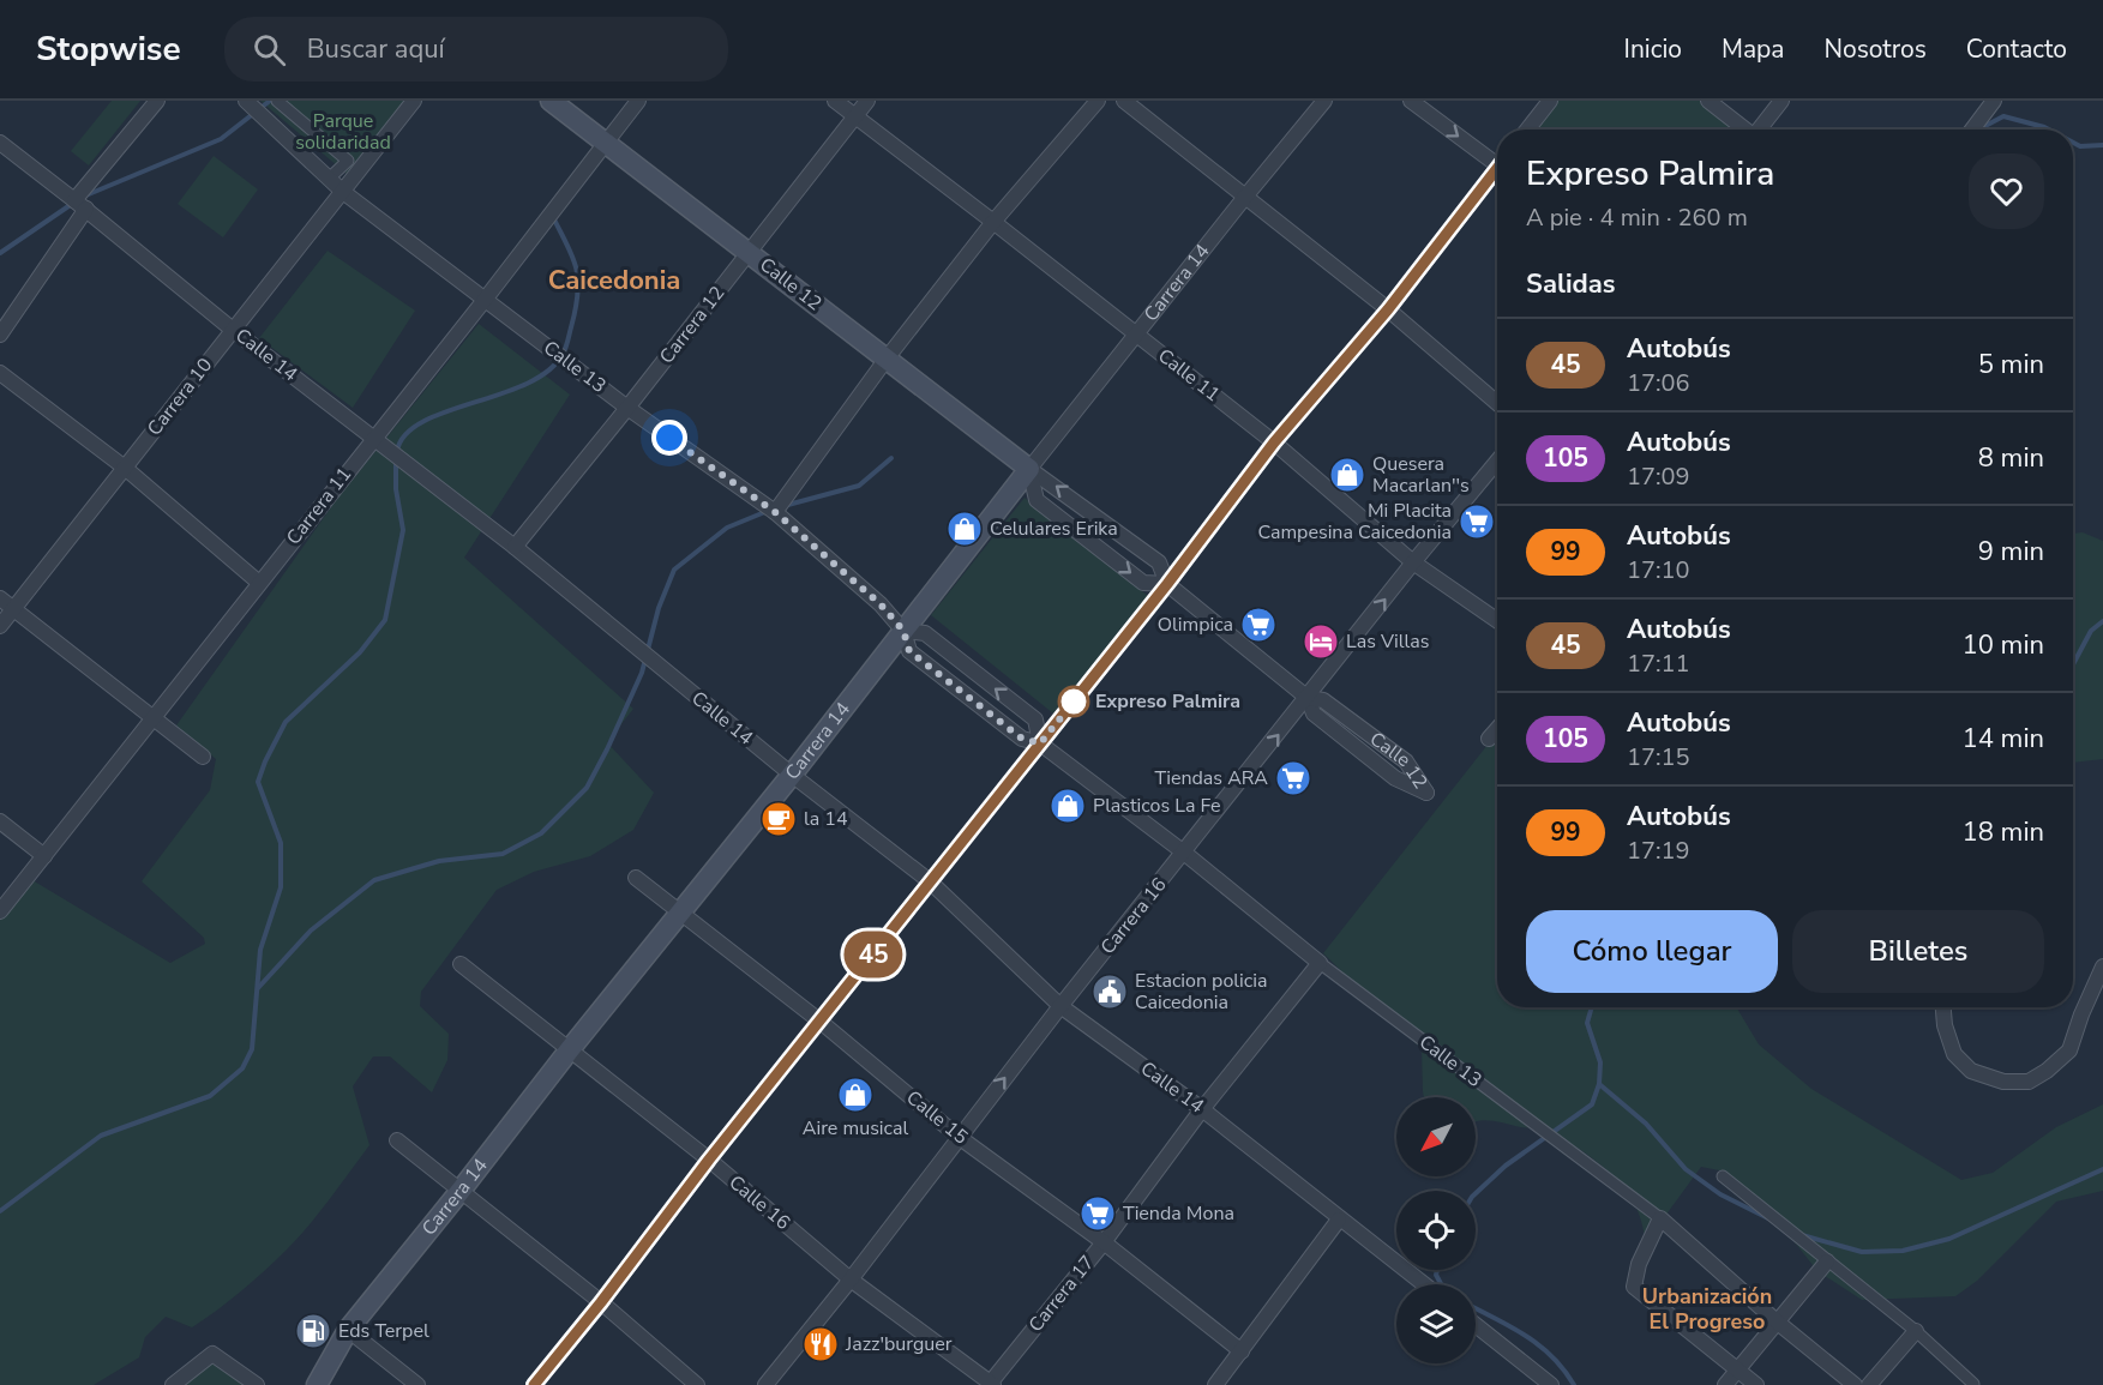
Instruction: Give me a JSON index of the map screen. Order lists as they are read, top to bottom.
{
  "streets": {
    "main road": ["Carrera 14", "Calle 12"],
    "street": [
      "Carrera 12",
      "Calle 14",
      "Calle 13",
      "Calle 11",
      "Carrera 10",
      "Carrera 11",
      "Carrera 16",
      "Calle 15",
      "Calle 16",
      "Carrera 17"
    ]
  },
  "crossings": [
    ["Carrera 14", "Calle 12"],
    ["Carrera 14", "Calle 14"],
    ["Carrera 14", "Calle 13"],
    ["Carrera 14", "Calle 11"],
    ["Carrera 14", "Calle 15"],
    ["Carrera 14", "Calle 16"],
    ["Calle 12", "Carrera 12"],
    ["Calle 12", "Carrera 11"],
    ["Calle 12", "Carrera 16"],
    ["Carrera 12", "Calle 14"],
    ["Carrera 12", "Calle 13"],
    ["Carrera 12", "Calle 11"],
    ["Calle 14", "Carrera 10"],
    ["Calle 14", "Carrera 11"],
    ["Calle 14", "Carrera 16"],
    ["Calle 14", "Carrera 17"],
    ["Calle 13", "Carrera 10"],
    ["Calle 13", "Carrera 11"],
    ["Calle 13", "Carrera 16"],
    ["Calle 13", "Carrera 17"],
    ["Calle 11", "Carrera 16"],
    ["Carrera 16", "Calle 15"],
    ["Carrera 16", "Calle 16"],
    ["Calle 15", "Carrera 17"],
    ["Calle 16", "Carrera 17"]
  ],
  "one_way": ["Carrera 16"],
  "districts": ["Caicedonia", "Urbanización El Progreso"],
  "parks": ["Parque solidaridad"],
  "places": {
    "shop": [
      "Quesera Macarlan''s",
      "Celulares Erika",
      "Plasticos La Fe",
      "Aire musical"
    ],
    "supermarket": [
      "Mi Placita Campesina Caicedonia",
      "Olimpica",
      "Tiendas ARA",
      "Tienda Mona"
    ],
    "hotel": ["Las Villas"],
    "other": ["Expreso Palmira"],
    "cafe": ["la 14"],
    "public building": ["Estacion policia Caicedonia"],
    "fuel station": ["Eds Terpel"],
    "restaurant": ["Jazz'burguer"]
  },
  "lines": ["bus line 45"],
  "north": "bottom left",
  "page": {
    "header": "Stopwise",
    "search": "Buscar aquí",
    "nav": [
      "Inicio",
      "Mapa",
      "Nosotros",
      "Contacto"
    ],
    "on_map": "45",
    "heading": [
      ["Expreso Palmira", "A pie · 4 min · 260 m"],
      "Salidas"
    ],
    "list": [
      {
        "mark": "45",
        "name": "Autobús",
        "note": "17:06",
        "value": "5 min"
      },
      {
        "mark": "105",
        "name": "Autobús",
        "note": "17:09",
        "value": "8 min"
      },
      {
        "mark": "99",
        "name": "Autobús",
        "note": "17:10",
        "value": "9 min"
      },
      {
        "mark": "45",
        "name": "Autobús",
        "note": "17:11",
        "value": "10 min"
      },
      {
        "mark": "105",
        "name": "Autobús",
        "note": "17:15",
        "value": "14 min"
      },
      {
        "mark": "99",
        "name": "Autobús",
        "note": "17:19",
        "value": "18 min"
      }
    ],
    "buttons": ["Cómo llegar", "Billetes"]
  }
}
